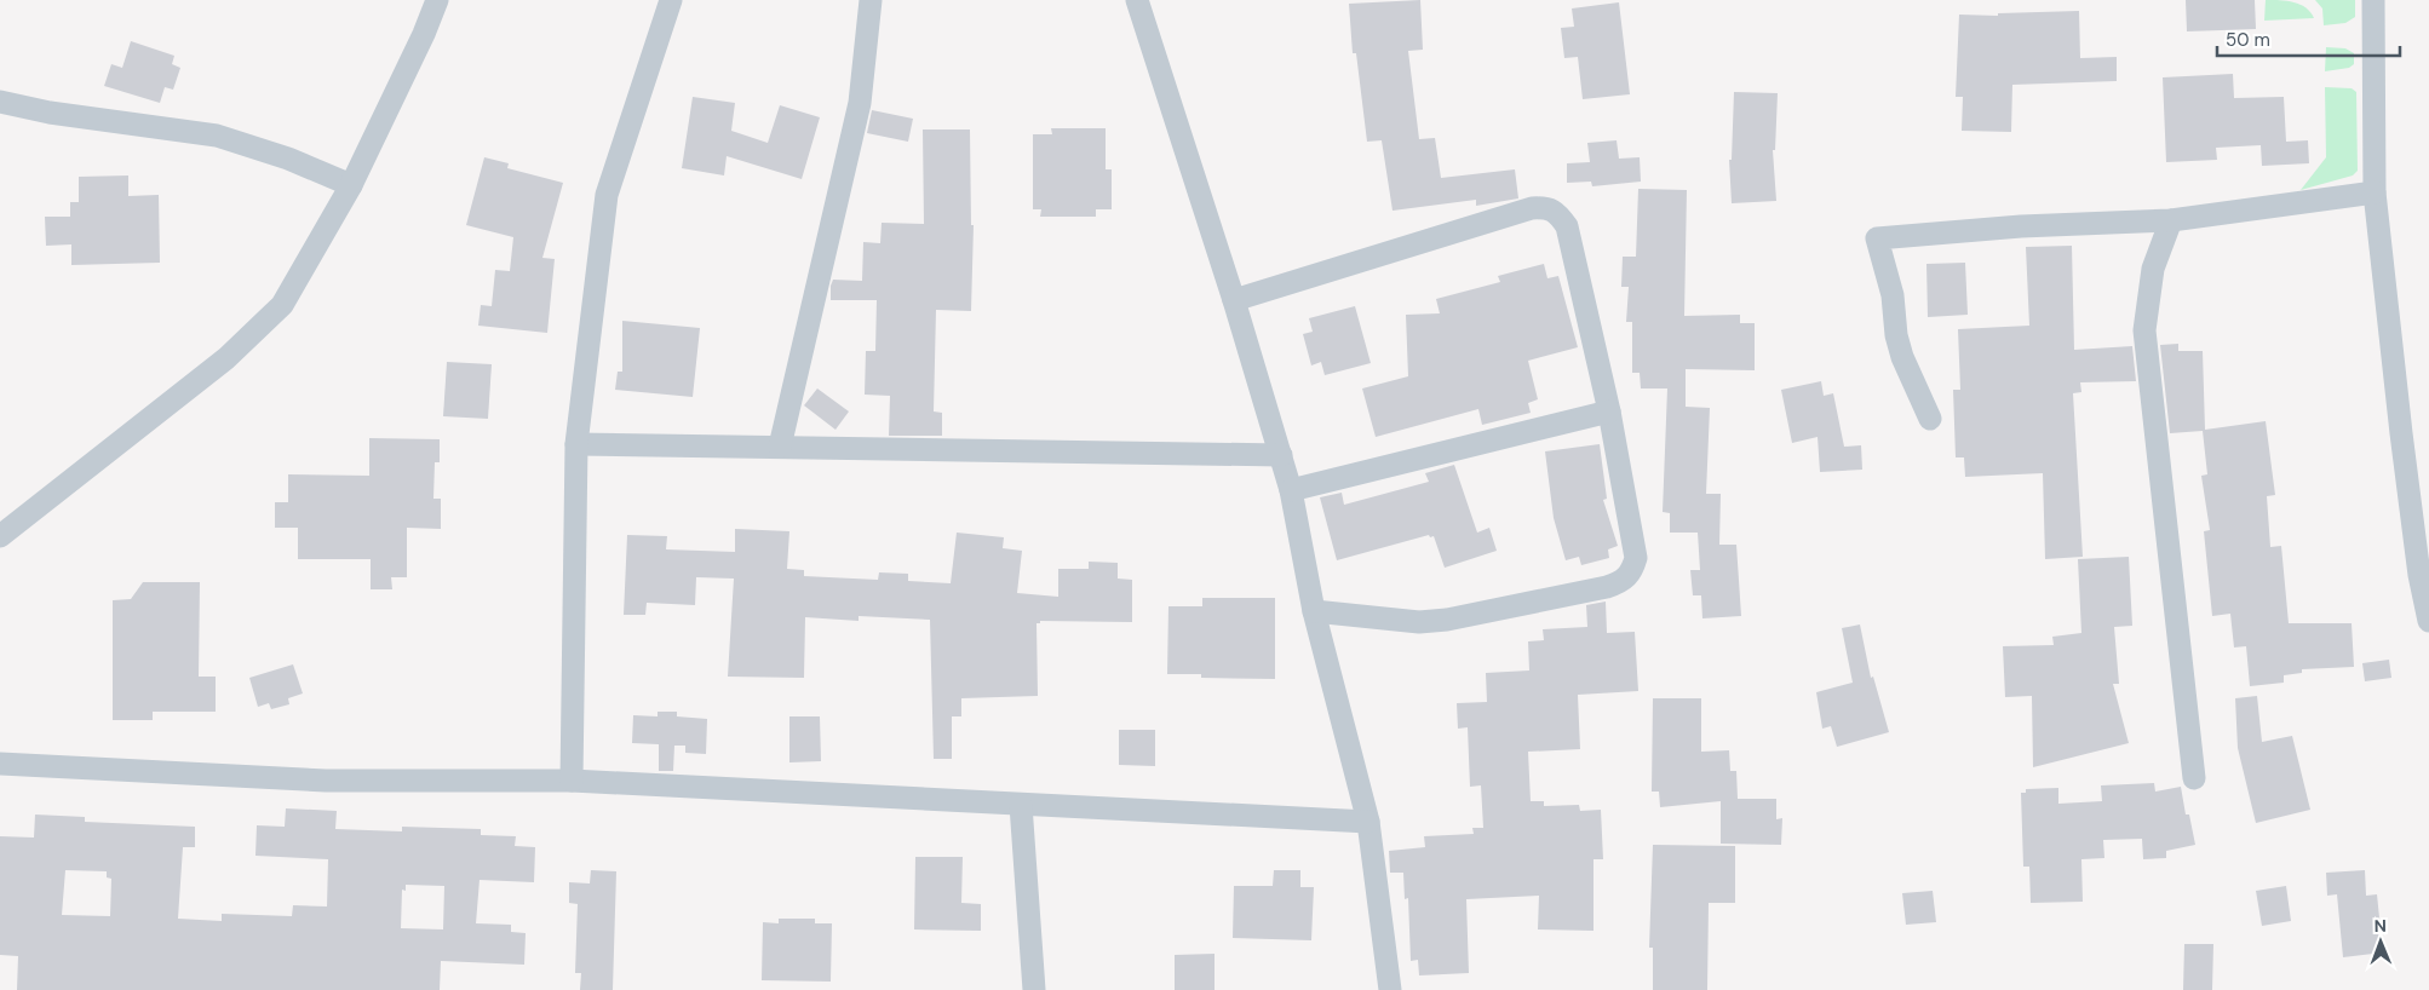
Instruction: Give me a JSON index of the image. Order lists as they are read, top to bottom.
{
  "scale_bar": "50 m",
  "north": "top"
}
